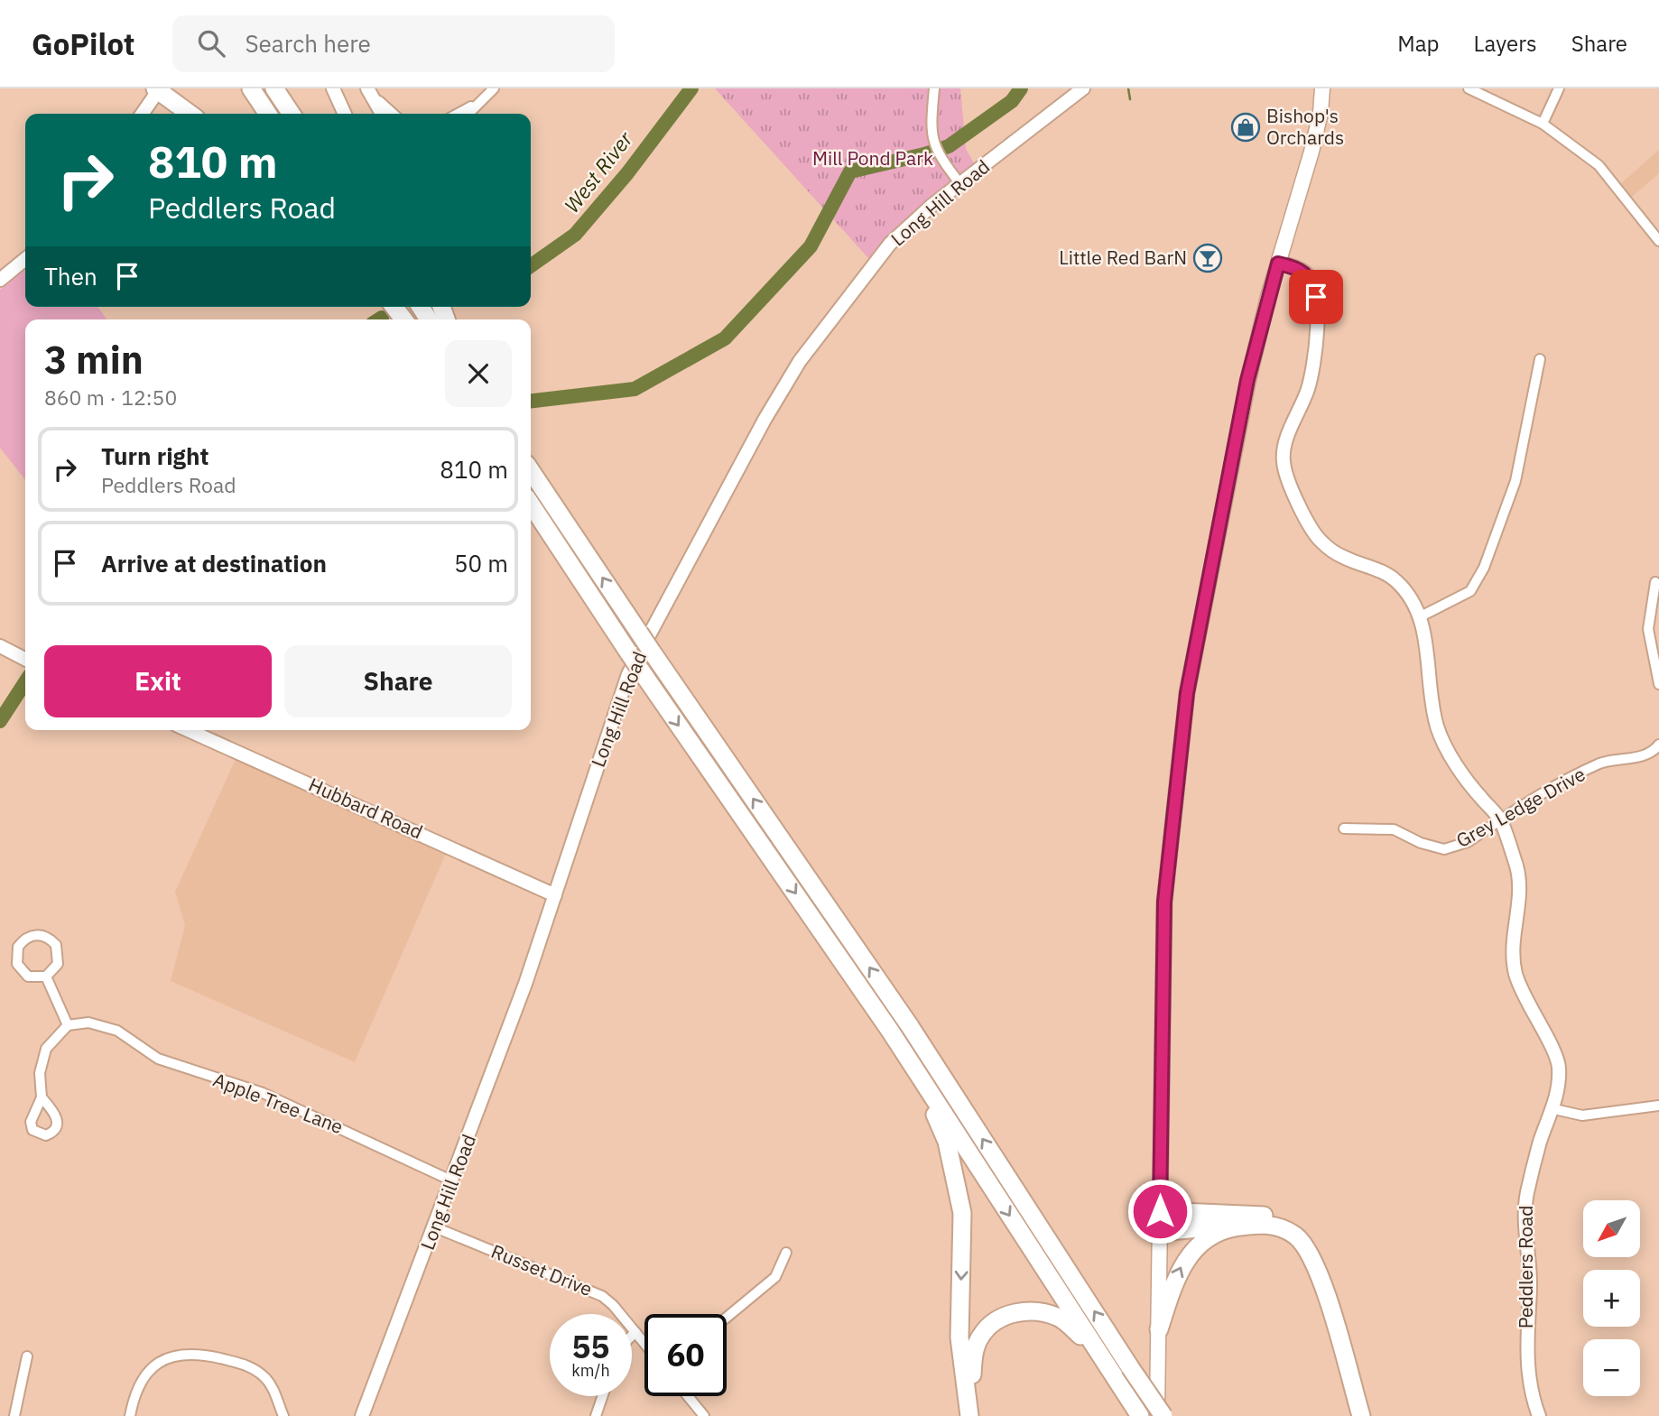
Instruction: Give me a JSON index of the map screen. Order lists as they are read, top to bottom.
{
  "streets": {
    "street": [
      "Long Hill Road",
      "Grey Ledge Drive",
      "Hubbard Road",
      "Apple Tree Lane",
      "Peddlers Road",
      "Russet Drive"
    ]
  },
  "crossings": [
    ["Long Hill Road", "Hubbard Road"],
    ["Long Hill Road", "Apple Tree Lane"],
    ["Long Hill Road", "Russet Drive"],
    ["Grey Ledge Drive", "Peddlers Road"]
  ],
  "water": ["West River"],
  "parks": ["Mill Pond Park"],
  "places": {
    "shop": ["Bishop's Orchards"],
    "bar": ["Little Red BarN"]
  },
  "north": "bottom left",
  "page": {
    "header": "GoPilot",
    "search": "Search here",
    "nav": ["Map", "Layers", "Share"],
    "turn": ["810 m", "Peddlers Road"],
    "then": "Then",
    "heading": ["3 min", "860 m · 12:50"],
    "list": [
      {
        "name": "Turn right",
        "note": "Peddlers Road",
        "value": "810 m"
      },
      {
        "name": "Arrive at destination",
        "value": "50 m"
      }
    ],
    "buttons": ["Exit", "Share"],
    "map_buttons": ["+", "−"],
    "speed": "55 km/h",
    "limit": "60"
  }
}
